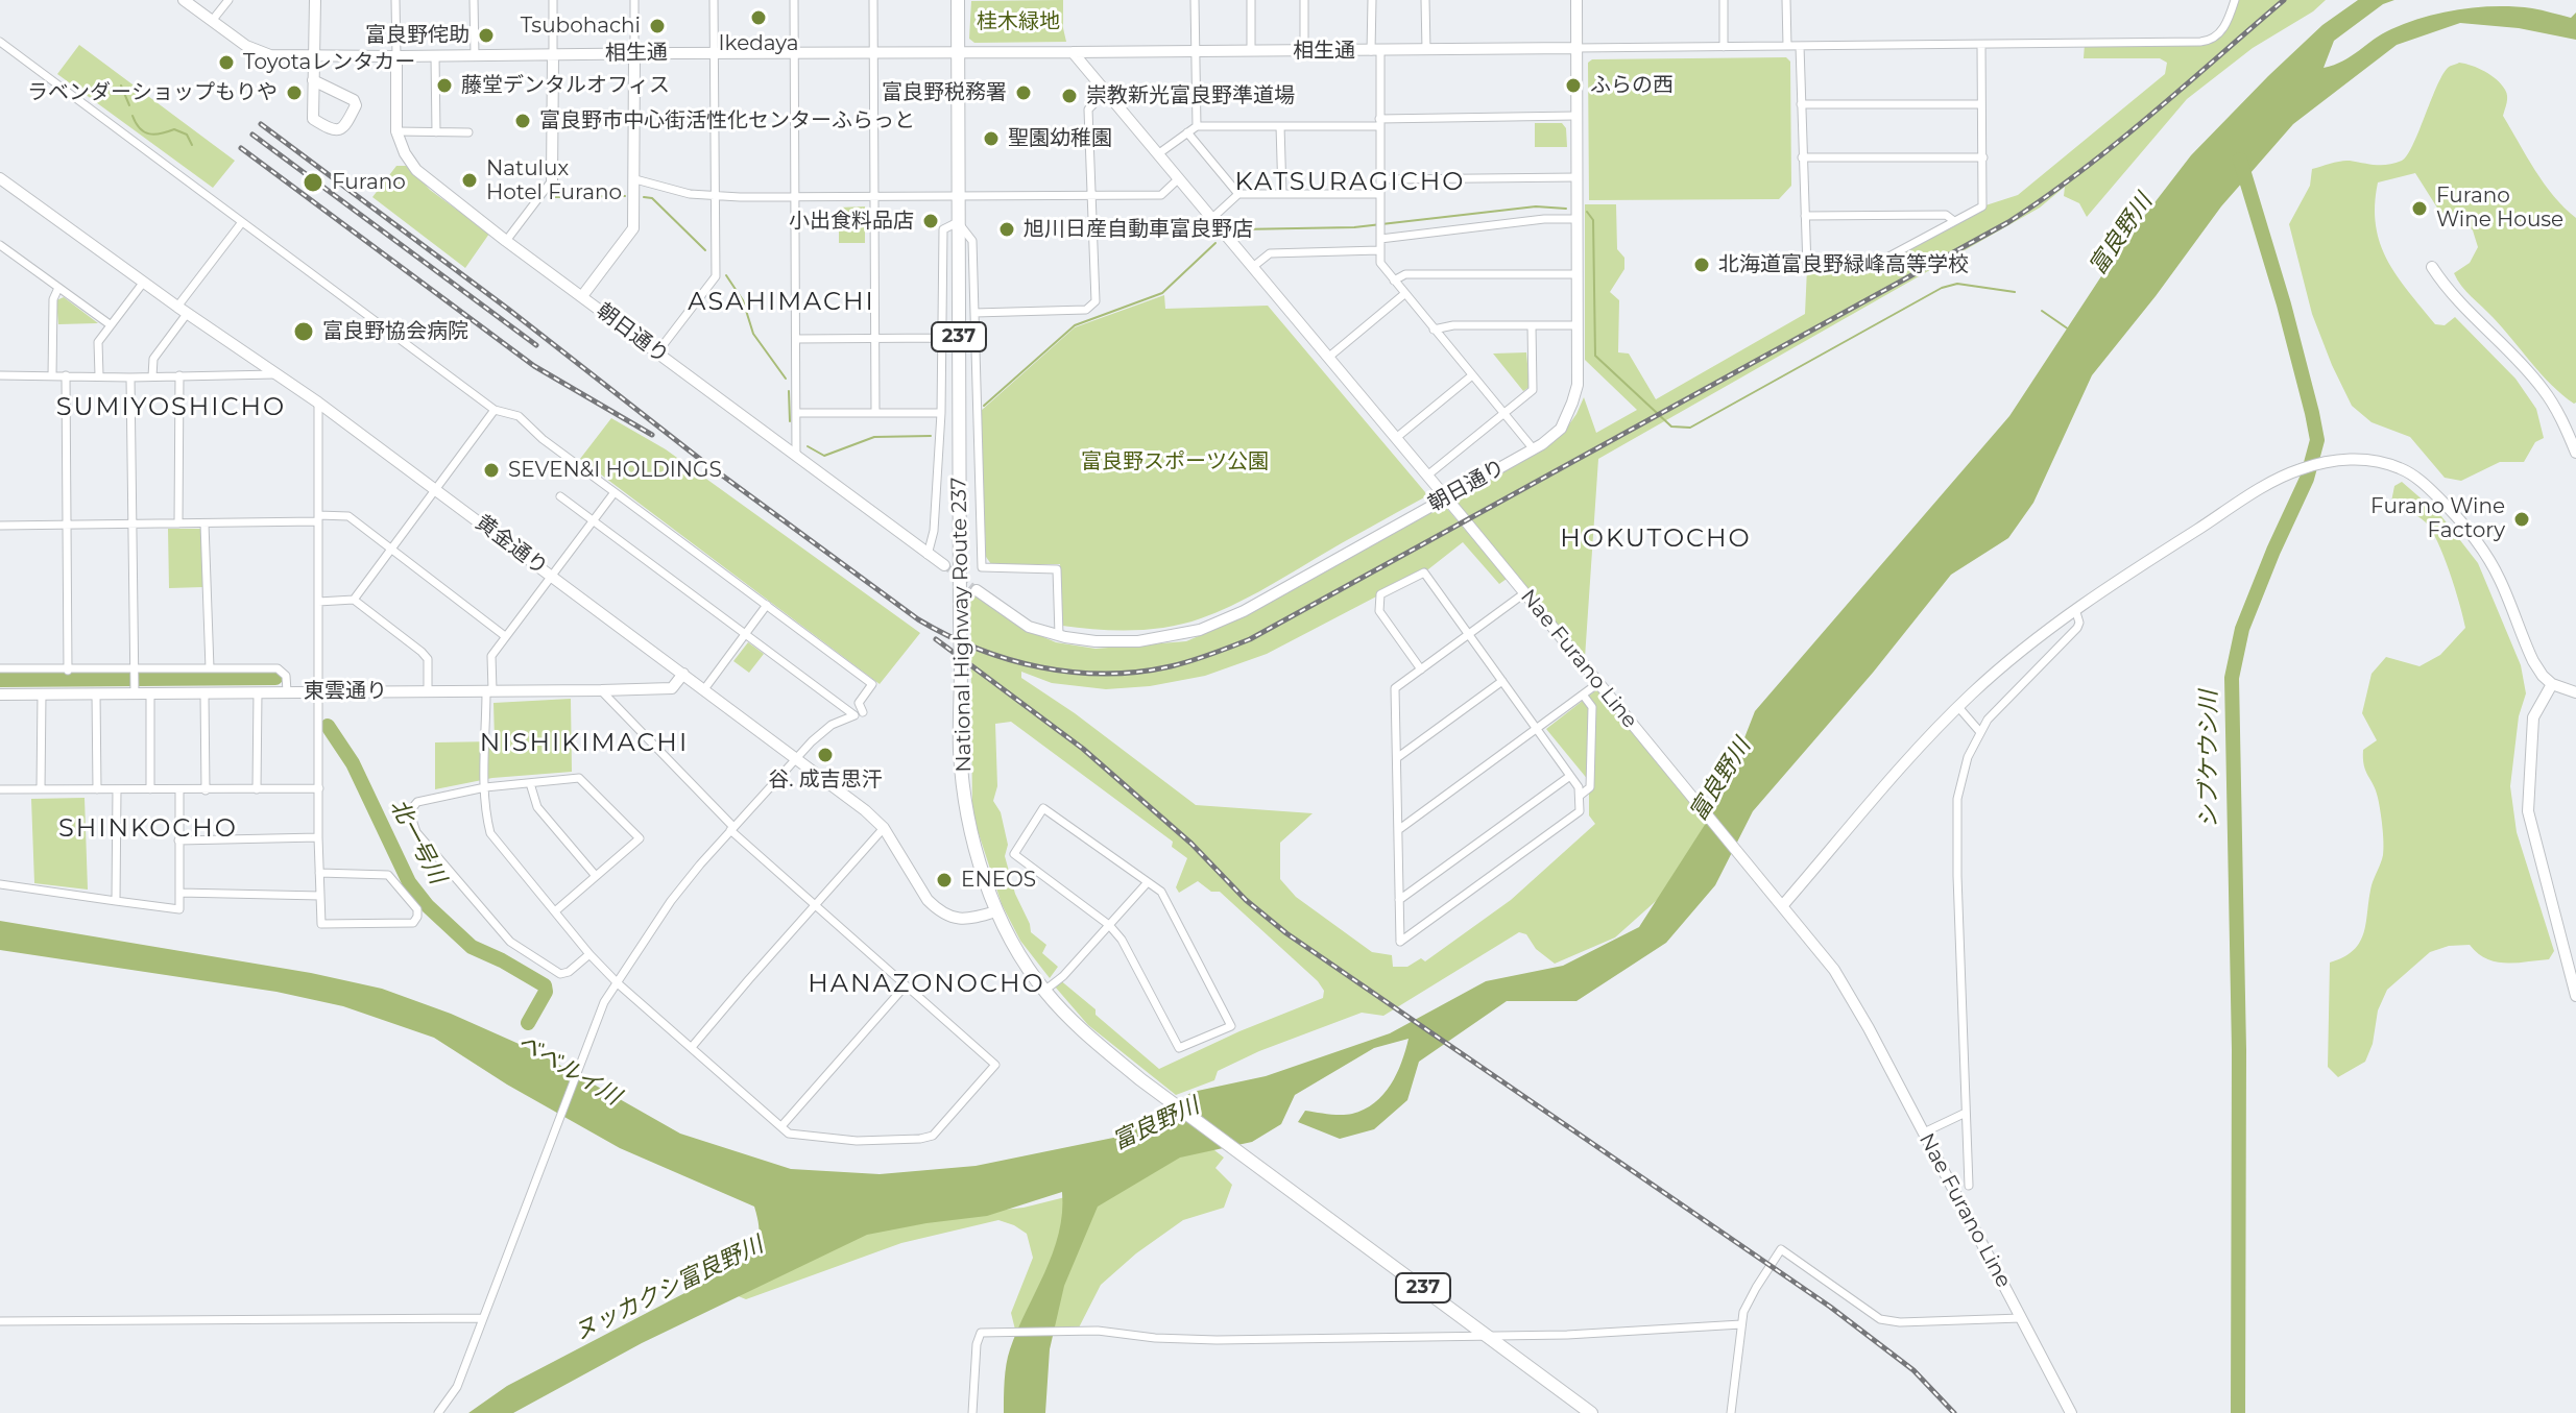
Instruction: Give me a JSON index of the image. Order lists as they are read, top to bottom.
{
  "streets": {
    "highway": ["237", "National Highway Route 237"],
    "street": [
      "相生通",
      "朝日通り",
      "黄金通り",
      "Nae Furano Line",
      "東雲通り"
    ]
  },
  "crossings": [
    ["相生通", "朝日通り"],
    ["相生通", "National Highway Route 237"],
    ["相生通", "Nae Furano Line"],
    ["朝日通り", "Nae Furano Line"],
    ["黄金通り", "National Highway Route 237"],
    ["黄金通り", "東雲通り"]
  ],
  "districts": [
    "KATSURAGICHO",
    "ASAHIMACHI",
    "SUMIYOSHICHO",
    "HOKUTOCHO",
    "NISHIKIMACHI",
    "SHINKOCHO",
    "HANAZONOCHO"
  ],
  "water": [
    "富良野川",
    "シブケウシ川",
    "北一号川",
    "ベベルイ川",
    "ヌッカクシ富良野川"
  ],
  "parks": ["桂木緑地", "富良野スポーツ公園"],
  "places": [
    "Ikedaya",
    "Tsubohachi",
    "富良野侘助",
    "Toyotaレンタカー",
    "藤堂デンタルオフィス",
    "ふらの西",
    "ラベンダーショップもりや",
    "富良野税務署",
    "崇教新光富良野準道場",
    "富良野市中心街活性化センターふらっと",
    "聖園幼稚園",
    "Natulux Hotel Furano",
    "Furano",
    "Furano Wine House",
    "小出食料品店",
    "旭川日産自動車富良野店",
    "北海道富良野緑峰高等学校",
    "富良野協会病院",
    "SEVEN&I HOLDINGS",
    "Furano Wine Factory",
    "谷. 成吉思汗",
    "ENEOS"
  ]
}
